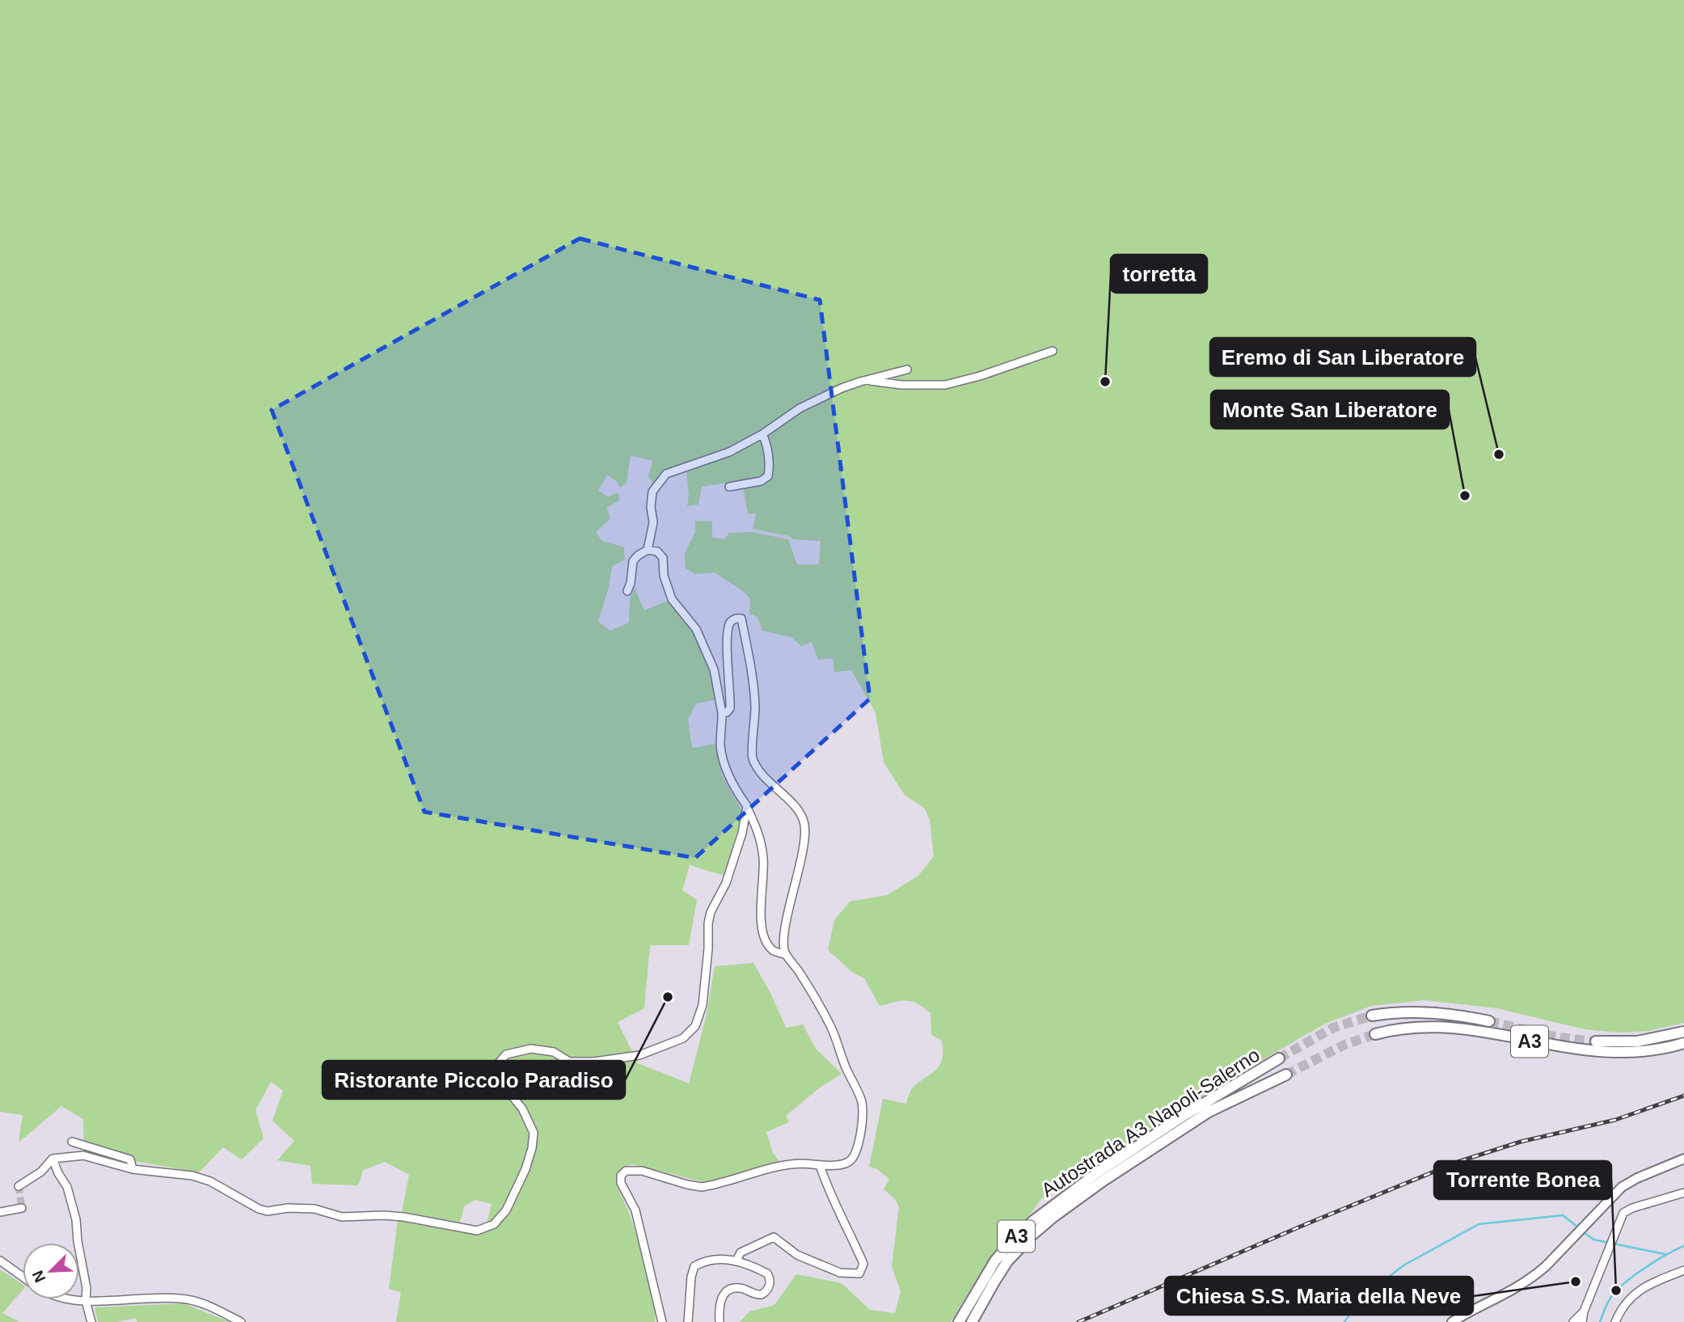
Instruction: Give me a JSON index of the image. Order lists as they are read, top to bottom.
{
  "streets": {
    "highway": ["A3", "Autostrada A3 Napoli-Salerno"]
  },
  "places": [
    "torretta",
    "Eremo di San Liberatore",
    "Monte San Liberatore",
    "Ristorante Piccolo Paradiso",
    "Chiesa S.S. Maria della Neve",
    "Torrente Bonea"
  ],
  "north": "bottom left"
}
